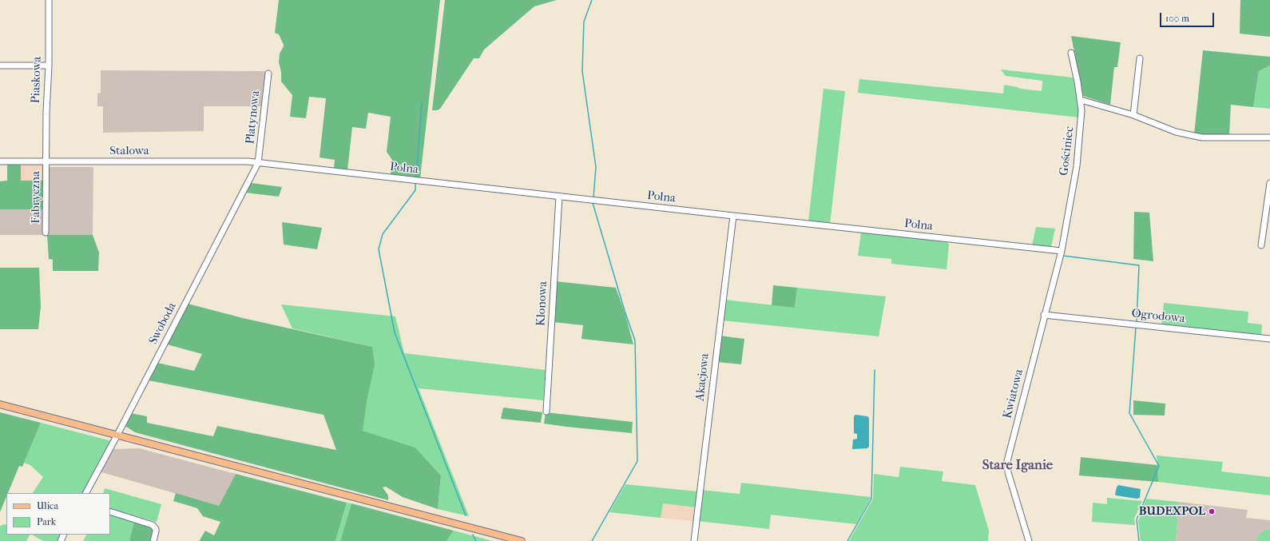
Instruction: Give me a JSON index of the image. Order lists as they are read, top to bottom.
{
  "streets": {
    "street": [
      "Piaskowa",
      "Platynowa",
      "Stalowa",
      "Gościniec",
      "Polna",
      "Fabryczna",
      "Klonowa",
      "Ogrodowa",
      "Swoboda",
      "Akacjowa",
      "Kwiatowa"
    ]
  },
  "crossings": [
    ["Piaskowa", "Stalowa"],
    ["Piaskowa", "Fabryczna"],
    ["Platynowa", "Stalowa"],
    ["Platynowa", "Polna"],
    ["Platynowa", "Swoboda"],
    ["Stalowa", "Polna"],
    ["Stalowa", "Fabryczna"],
    ["Stalowa", "Swoboda"],
    ["Gościniec", "Polna"],
    ["Gościniec", "Kwiatowa"],
    ["Polna", "Klonowa"],
    ["Polna", "Swoboda"],
    ["Polna", "Akacjowa"],
    ["Polna", "Kwiatowa"],
    ["Ogrodowa", "Kwiatowa"]
  ],
  "districts": ["Stare Iganie"],
  "places": ["BUDEXPOL"],
  "legend": ["Ulica", "Park"],
  "scale_bar": "100 m"
}
